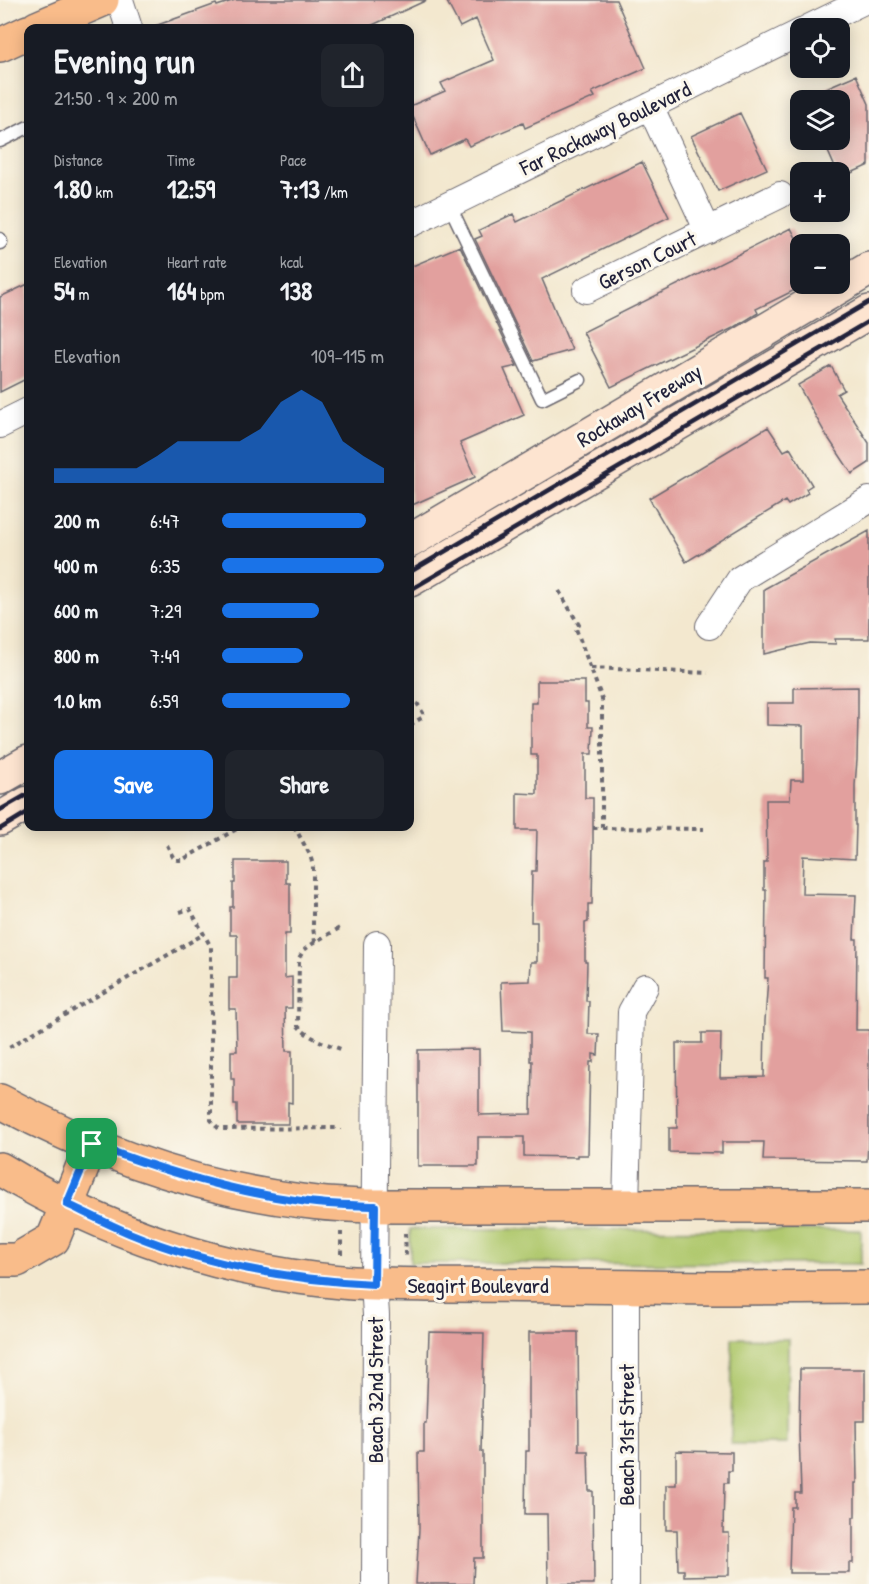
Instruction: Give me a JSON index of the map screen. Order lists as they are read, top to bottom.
{
  "streets": {
    "main road": ["Seagirt Boulevard"],
    "street": [
      "Far Rockaway Boulevard",
      "Gerson Court",
      "Rockaway Freeway",
      "Beach 32nd Street",
      "Beach 31st Street"
    ]
  },
  "crossings": [
    ["Far Rockaway Boulevard", "Gerson Court"],
    ["Seagirt Boulevard", "Beach 32nd Street"],
    ["Seagirt Boulevard", "Beach 31st Street"]
  ],
  "page": {
    "map_buttons": ["+", "−"],
    "heading": ["Evening run", "21:50 · 9 × 200 m"],
    "stats": [
      ["Distance", "1.80 km"],
      ["Time", "12:59"],
      ["Pace", "7:13 /km"],
      ["Elevation", "54 m"],
      ["Heart rate", "164 bpm"],
      ["kcal", "138"]
    ],
    "chart": ["Elevation", "109–115 m"],
    "list": [
      {
        "name": "200 m",
        "note": "6:47"
      },
      {
        "name": "400 m",
        "note": "6:35"
      },
      {
        "name": "600 m",
        "note": "7:29"
      },
      {
        "name": "800 m",
        "note": "7:49"
      },
      {
        "name": "1.0 km",
        "note": "6:59"
      }
    ],
    "buttons": ["Save", "Share"]
  }
}
